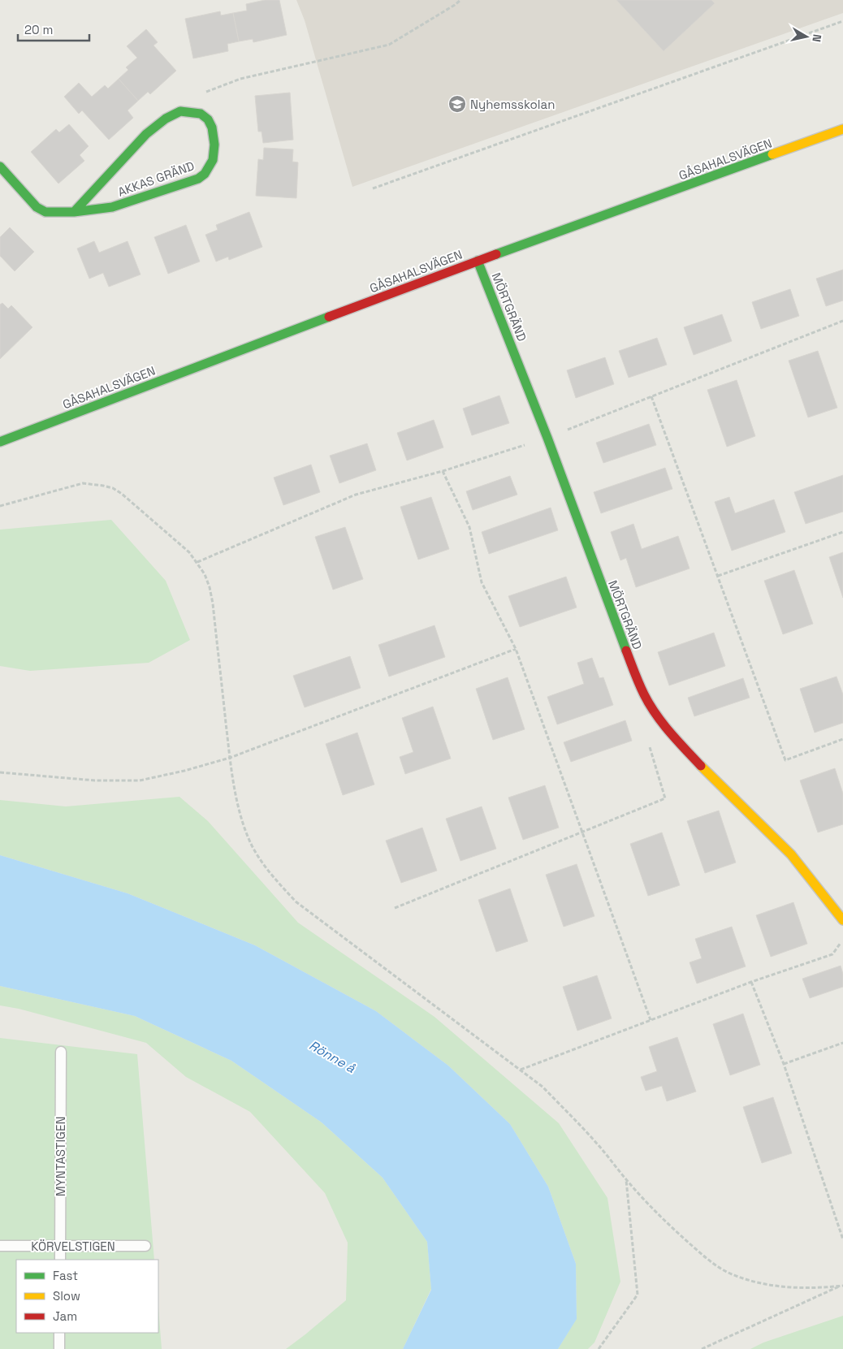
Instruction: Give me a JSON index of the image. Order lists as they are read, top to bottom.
{
  "streets": {
    "street": ["GÅSAHALSVÄGEN", "AKKAS GRÄND", "MÖRTGRÄND"],
    "lane": ["MYNTASTIGEN", "KÖRVELSTIGEN"]
  },
  "crossings": [
    ["GÅSAHALSVÄGEN", "MÖRTGRÄND"],
    ["MYNTASTIGEN", "KÖRVELSTIGEN"]
  ],
  "water": ["Rönne å"],
  "places": {
    "school or university": ["Nyhemsskolan"]
  },
  "legend": ["Fast", "Slow", "Jam"],
  "scale_bar": "20 m",
  "north": "right"
}
